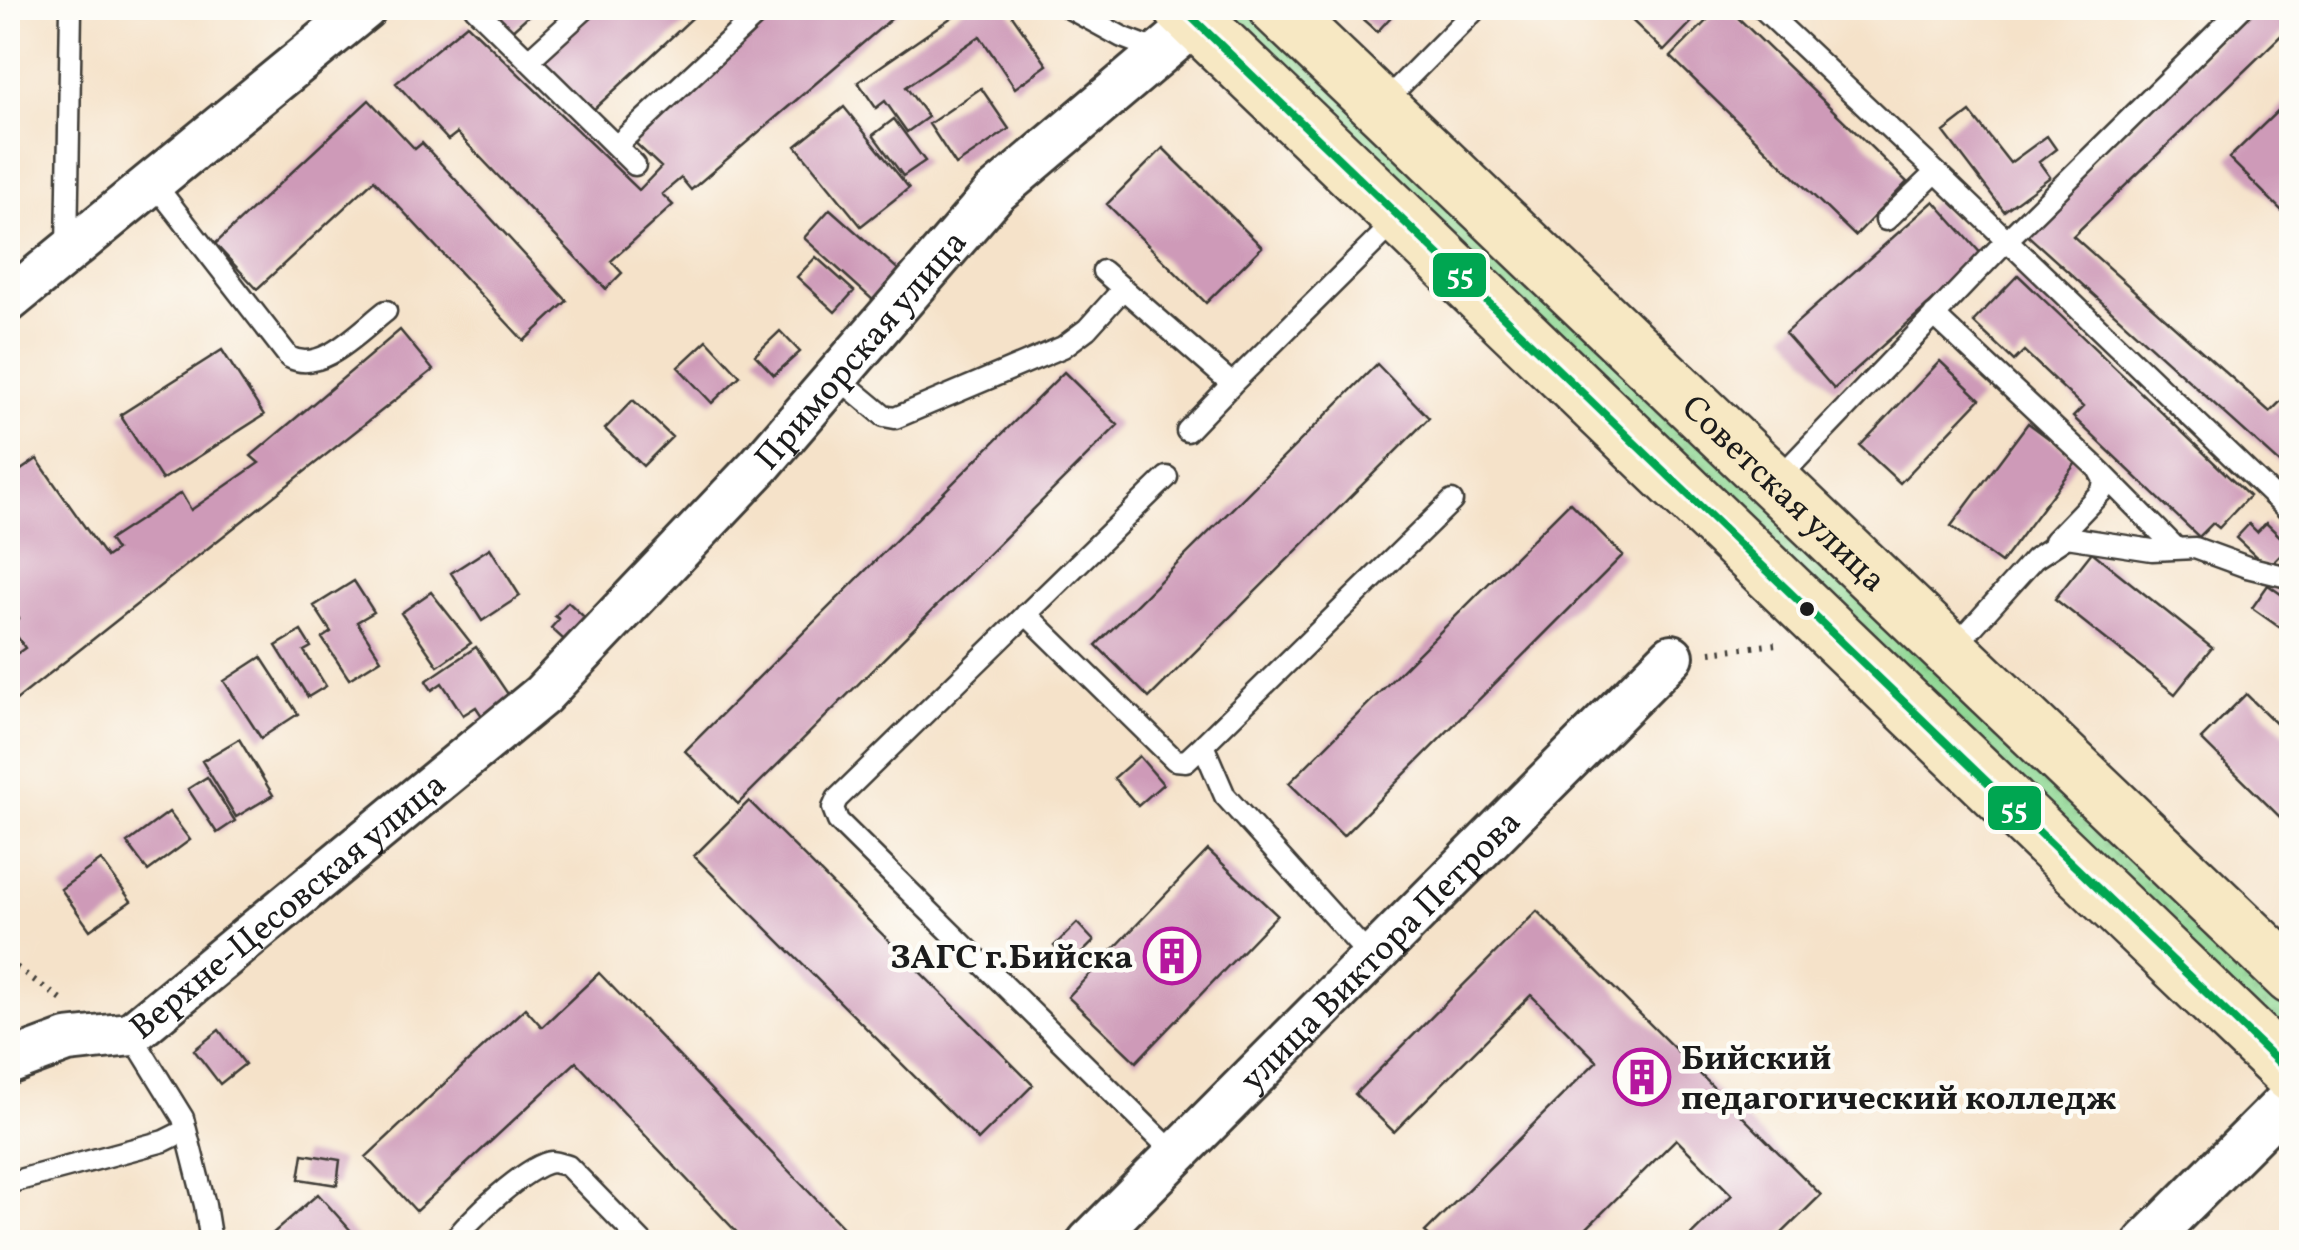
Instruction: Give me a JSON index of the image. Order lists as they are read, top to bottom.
{
  "streets": {
    "main road": ["Советская улица"],
    "street": ["Приморская улица", "Верхне-Цесовская улица", "улица Виктора Петрова"]
  },
  "crossings": [
    ["Приморская улица", "Советская улица"],
    ["Приморская улица", "Верхне-Цесовская улица"]
  ],
  "places": {
    "building": ["ЗАГС г.Бийска", "Бийский педагогический колледж"]
  },
  "lines": ["transit line 55"]
}
